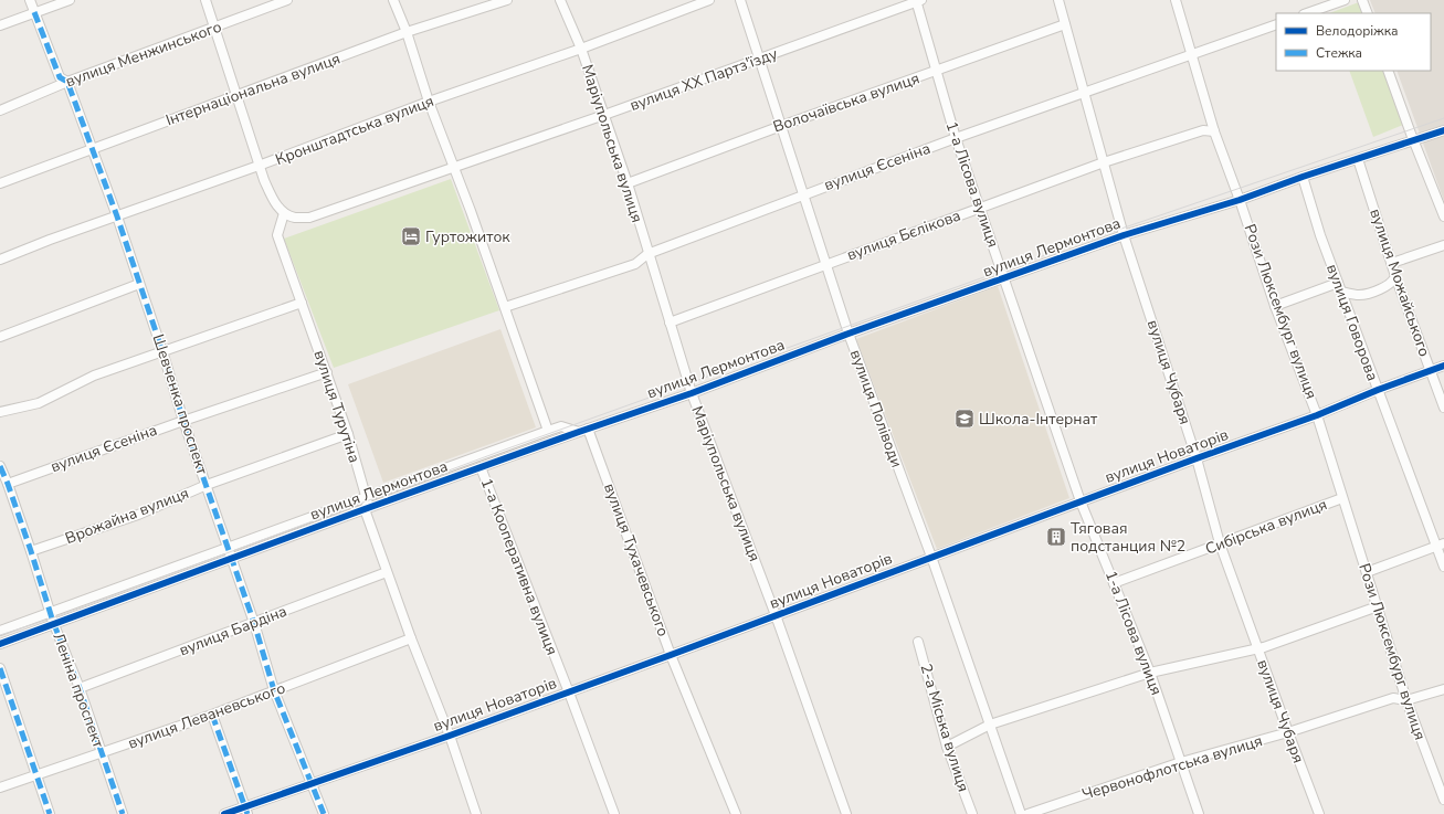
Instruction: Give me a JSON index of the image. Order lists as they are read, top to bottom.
{
  "streets": {
    "street": [
      "вулиця Менжинського",
      "вулиця XX Партз'їзду",
      "Інтернаціональна вулиця",
      "Волочаївська вулиця",
      "Кронштадтська вулиця",
      "Маріупольська вулиця",
      "вулиця Єсеніна",
      "1-а Лісова вулиця",
      "вулиця Бєлікова",
      "вулиця Лермонтова",
      "вулиця Можайського",
      "Рози Люксембург вулиця",
      "вулиця Говорова",
      "вулиця Чубаря",
      "Шевченка проспект",
      "вулиця Турутіна",
      "вулиця Поліводи",
      "вулиця Новаторів",
      "Врожайна вулиця",
      "Сибірська вулиця",
      "вулиця Тухачевського",
      "1-а Кооперативна вулиця",
      "вулиця Бардіна",
      "Леніна проспект",
      "вулиця Леваневського",
      "2-а Міська вулиця",
      "Червонофлотська вулиця"
    ]
  },
  "crossings": [
    ["вулиця Менжинського", "Шевченка проспект"],
    ["вулиця XX Партз'їзду", "Маріупольська вулиця"],
    ["вулиця XX Партз'їзду", "1-а Лісова вулиця"],
    ["вулиця XX Партз'їзду", "вулиця Турутіна"],
    ["вулиця XX Партз'їзду", "вулиця Поліводи"],
    ["Інтернаціональна вулиця", "Шевченка проспект"],
    ["Волочаївська вулиця", "Маріупольська вулиця"],
    ["Волочаївська вулиця", "1-а Лісова вулиця"],
    ["Волочаївська вулиця", "вулиця Чубаря"],
    ["Волочаївська вулиця", "вулиця Поліводи"],
    ["Кронштадтська вулиця", "Маріупольська вулиця"],
    ["Кронштадтська вулиця", "Шевченка проспект"],
    ["Маріупольська вулиця", "вулиця Єсеніна"],
    ["Маріупольська вулиця", "вулиця Бєлікова"],
    ["Маріупольська вулиця", "вулиця Лермонтова"],
    ["Маріупольська вулиця", "вулиця Новаторів"],
    ["вулиця Єсеніна", "1-а Лісова вулиця"],
    ["вулиця Єсеніна", "Рози Люксембург вулиця"],
    ["вулиця Єсеніна", "вулиця Чубаря"],
    ["вулиця Єсеніна", "Шевченка проспект"],
    ["вулиця Єсеніна", "вулиця Турутіна"],
    ["вулиця Єсеніна", "вулиця Поліводи"],
    ["вулиця Єсеніна", "Леніна проспект"],
    ["1-а Лісова вулиця", "вулиця Бєлікова"],
    ["1-а Лісова вулиця", "вулиця Лермонтова"],
    ["1-а Лісова вулиця", "вулиця Новаторів"],
    ["1-а Лісова вулиця", "Сибірська вулиця"],
    ["1-а Лісова вулиця", "Червонофлотська вулиця"],
    ["вулиця Бєлікова", "Рози Люксембург вулиця"],
    ["вулиця Бєлікова", "вулиця Чубаря"],
    ["вулиця Бєлікова", "вулиця Поліводи"],
    ["вулиця Лермонтова", "вулиця Можайського"],
    ["вулиця Лермонтова", "Рози Люксембург вулиця"],
    ["вулиця Лермонтова", "вулиця Говорова"],
    ["вулиця Лермонтова", "вулиця Чубаря"],
    ["вулиця Лермонтова", "Шевченка проспект"],
    ["вулиця Лермонтова", "вулиця Турутіна"],
    ["вулиця Лермонтова", "вулиця Поліводи"],
    ["вулиця Лермонтова", "вулиця Тухачевського"],
    ["вулиця Лермонтова", "1-а Кооперативна вулиця"],
    ["вулиця Лермонтова", "Леніна проспект"],
    ["вулиця Можайського", "вулиця Новаторів"],
    ["Рози Люксембург вулиця", "вулиця Новаторів"],
    ["Рози Люксембург вулиця", "Сибірська вулиця"],
    ["Рози Люксембург вулиця", "Червонофлотська вулиця"],
    ["вулиця Говорова", "вулиця Новаторів"],
    ["вулиця Чубаря", "вулиця Новаторів"],
    ["вулиця Чубаря", "Сибірська вулиця"],
    ["вулиця Чубаря", "Червонофлотська вулиця"],
    ["Шевченка проспект", "вулиця Новаторів"],
    ["Шевченка проспект", "Врожайна вулиця"],
    ["Шевченка проспект", "вулиця Бардіна"],
    ["Шевченка проспект", "вулиця Леваневського"],
    ["вулиця Турутіна", "вулиця Новаторів"],
    ["вулиця Турутіна", "Врожайна вулиця"],
    ["вулиця Турутіна", "вулиця Бардіна"],
    ["вулиця Турутіна", "вулиця Леваневського"],
    ["вулиця Поліводи", "вулиця Новаторів"],
    ["вулиця Новаторів", "вулиця Тухачевського"],
    ["вулиця Новаторів", "1-а Кооперативна вулиця"],
    ["Врожайна вулиця", "Леніна проспект"],
    ["вулиця Бардіна", "Леніна проспект"],
    ["Леніна проспект", "вулиця Леваневського"]
  ],
  "places": {
    "hotel": ["Гуртожиток"],
    "school or university": ["Школа-Інтернат"],
    "building": ["Тяговая подстанция №2"]
  },
  "legend": ["Велодоріжка", "Стежка"]
}
